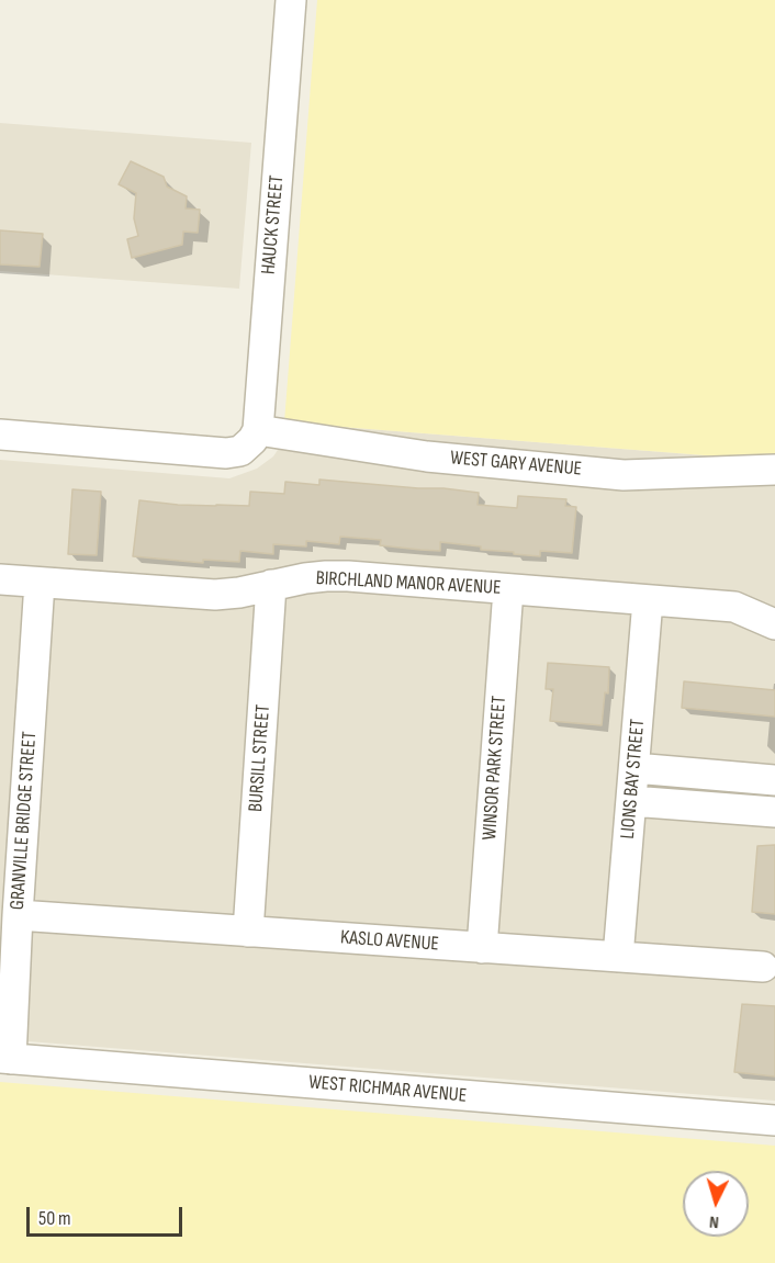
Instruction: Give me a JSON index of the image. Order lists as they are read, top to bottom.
{
  "streets": {
    "street": [
      "HAUCK STREET",
      "WEST GARY AVENUE",
      "BIRCHLAND MANOR AVENUE",
      "BURSILL STREET",
      "WINSOR PARK STREET",
      "LIONS BAY STREET",
      "GRANVILLE BRIDGE STREET",
      "KASLO AVENUE",
      "WEST RICHMAR AVENUE"
    ]
  },
  "crossings": [
    ["HAUCK STREET", "WEST GARY AVENUE"],
    ["BIRCHLAND MANOR AVENUE", "BURSILL STREET"],
    ["BIRCHLAND MANOR AVENUE", "WINSOR PARK STREET"],
    ["BIRCHLAND MANOR AVENUE", "LIONS BAY STREET"],
    ["BIRCHLAND MANOR AVENUE", "GRANVILLE BRIDGE STREET"],
    ["BURSILL STREET", "KASLO AVENUE"],
    ["WINSOR PARK STREET", "KASLO AVENUE"],
    ["LIONS BAY STREET", "KASLO AVENUE"],
    ["GRANVILLE BRIDGE STREET", "KASLO AVENUE"],
    ["GRANVILLE BRIDGE STREET", "WEST RICHMAR AVENUE"]
  ],
  "scale_bar": "50 m",
  "north": "bottom"
}
